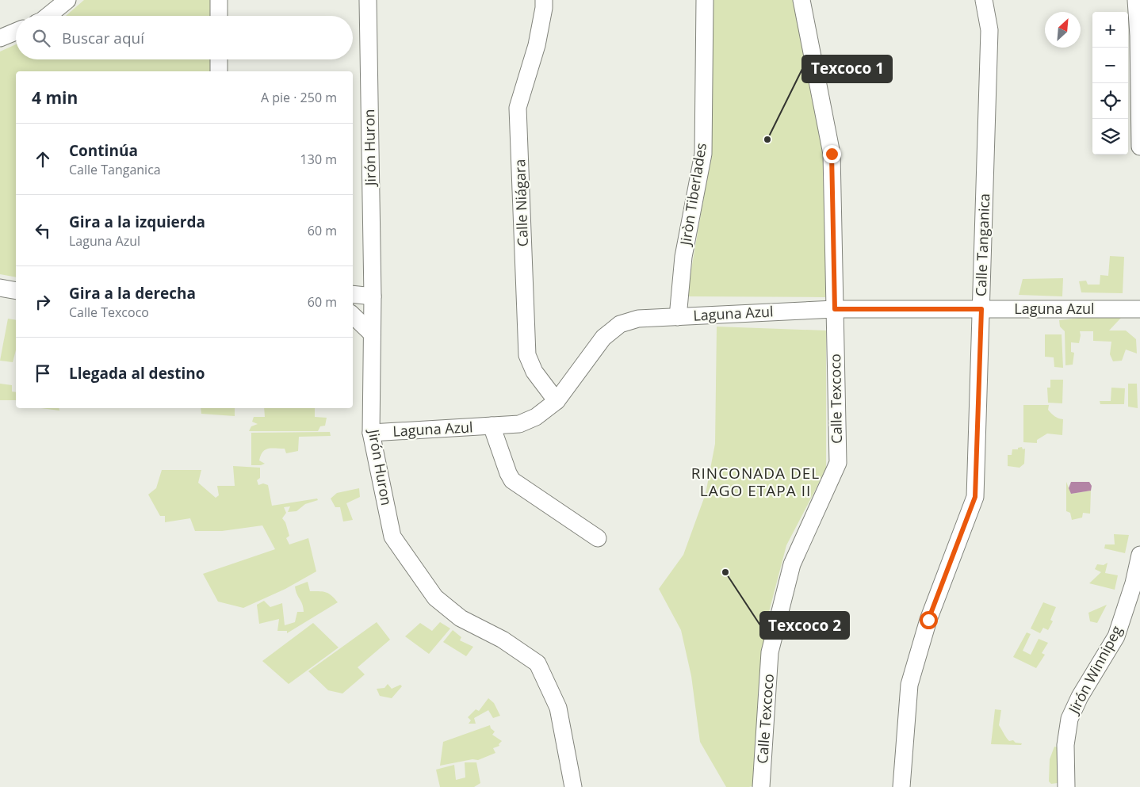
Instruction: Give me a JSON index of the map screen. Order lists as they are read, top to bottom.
{
  "streets": {
    "street": [
      "Jirón Huron",
      "Jiròn Tiberlades",
      "Calle Niágara",
      "Calle Tanganica",
      "Laguna Azul",
      "Calle Texcoco",
      "Jirón Winnipeg"
    ]
  },
  "crossings": [
    ["Jirón Huron", "Laguna Azul"],
    ["Jiròn Tiberlades", "Laguna Azul"],
    ["Calle Niágara", "Laguna Azul"],
    ["Calle Tanganica", "Laguna Azul"],
    ["Laguna Azul", "Calle Texcoco"]
  ],
  "districts": ["RINCONADA DEL LAGO ETAPA II"],
  "places": ["Texcoco 1", "Texcoco 2"],
  "north": "top right",
  "page": {
    "map_buttons": ["+", "−"],
    "search": "Buscar aquí",
    "heading": ["4 min", "A pie · 250 m"],
    "list": [
      ["Continúa", "Calle Tanganica", "130 m"],
      ["Gira a la izquierda", "Laguna Azul", "60 m"],
      ["Gira a la derecha", "Calle Texcoco", "60 m"],
      "Llegada al destino"
    ]
  }
}
